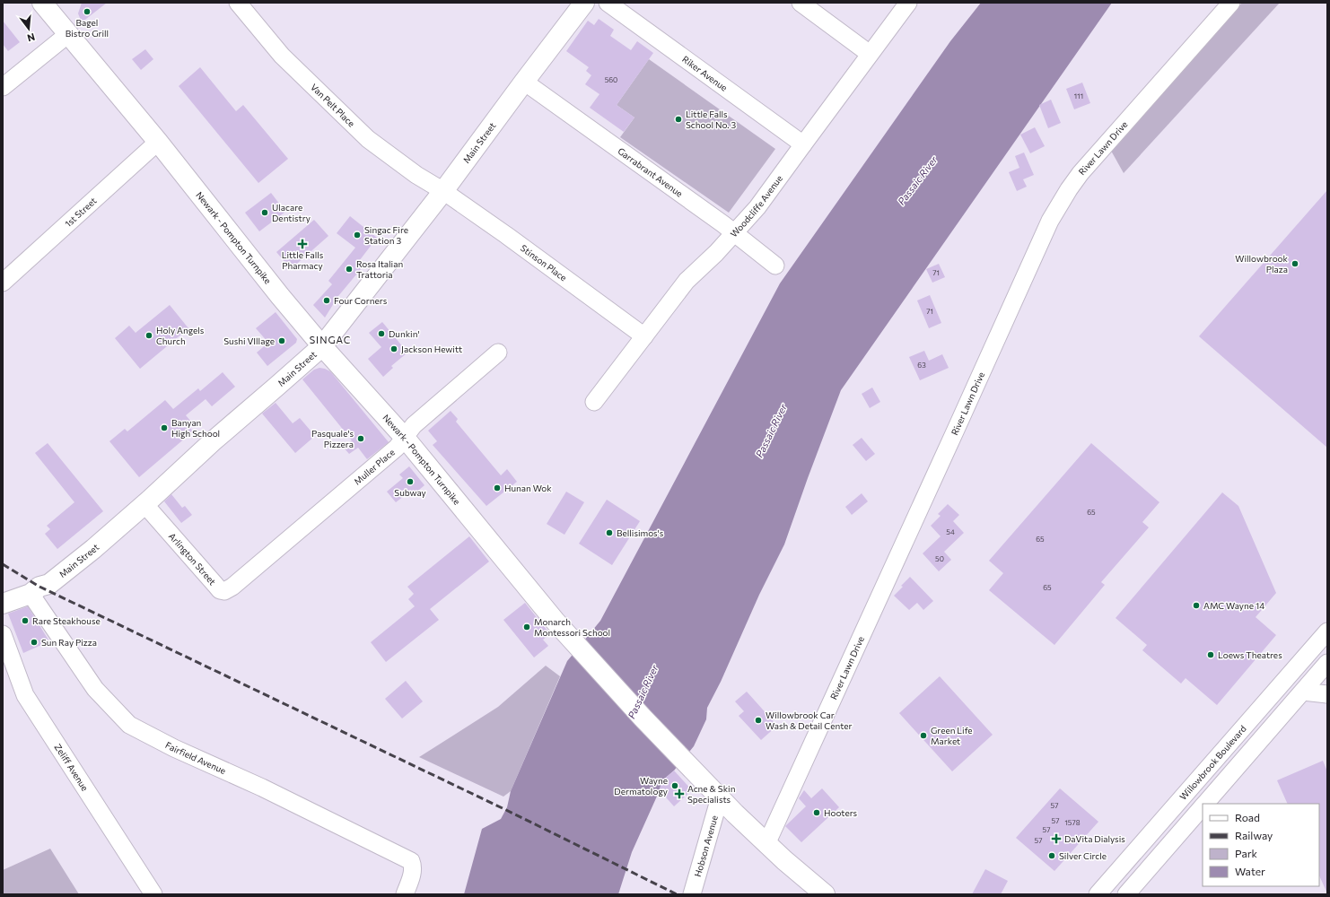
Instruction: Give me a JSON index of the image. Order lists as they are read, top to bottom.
{
  "streets": {
    "main road": ["Main Street", "Newark - Pompton Turnpike"],
    "street": [
      "Riker Avenue",
      "Van Pelt Place",
      "River Lawn Drive",
      "Garrabrant Avenue",
      "Woodcliffe Avenue",
      "1st Street",
      "Stinson Place",
      "Muller Place",
      "Arlington Street",
      "Fairfield Avenue",
      "Willowbrook Boulevard",
      "Zeliff Avenue",
      "Hobson Avenue"
    ]
  },
  "crossings": [
    ["Riker Avenue", "Woodcliffe Avenue"],
    ["Van Pelt Place", "Main Street"],
    ["Van Pelt Place", "Stinson Place"],
    ["Main Street", "Garrabrant Avenue"],
    ["Main Street", "Newark - Pompton Turnpike"],
    ["Main Street", "Stinson Place"],
    ["Main Street", "Arlington Street"],
    ["Main Street", "Fairfield Avenue"],
    ["River Lawn Drive", "Newark - Pompton Turnpike"],
    ["Garrabrant Avenue", "Woodcliffe Avenue"],
    ["Woodcliffe Avenue", "Stinson Place"],
    ["1st Street", "Newark - Pompton Turnpike"],
    ["Newark - Pompton Turnpike", "Muller Place"],
    ["Newark - Pompton Turnpike", "Hobson Avenue"],
    ["Muller Place", "Arlington Street"]
  ],
  "districts": ["SINGAC"],
  "water": ["Passaic River"],
  "places": {
    "other": [
      "Bagel Bistro Grill",
      "Little Falls School No. 3",
      "Ulacare Dentistry",
      "Singac Fire Station 3",
      "Willowbrook Plaza",
      "Rosa Italian Trattoria",
      "Four Corners",
      "Dunkin'",
      "Holy Angels Church",
      "Sushi VIllage",
      "Jackson Hewitt",
      "Banyan High School",
      "Pasquale's Pizzera",
      "Subway",
      "Hunan Wok",
      "Bellisimos's",
      "AMC Wayne 14",
      "Rare Steakhouse",
      "Monarch Montessori School",
      "Sun Ray Pizza",
      "Loews Theatres",
      "Willowbrook Car Wash & Detail Center",
      "Green Life Market",
      "Wayne Dermatology",
      "Hooters",
      "Silver Circle"
    ],
    "health": ["Little Falls Pharmacy", "Acne & Skin Specialists", "DaVita Dialysis"]
  },
  "house_numbers": [
    "560",
    "111",
    "71",
    "71",
    "63",
    "65",
    "54",
    "65",
    "50",
    "65",
    "57",
    "57",
    "1578",
    "57",
    "57"
  ],
  "legend": [
    "Road",
    "Railway",
    "Park",
    "Water"
  ],
  "north": "bottom"
}
